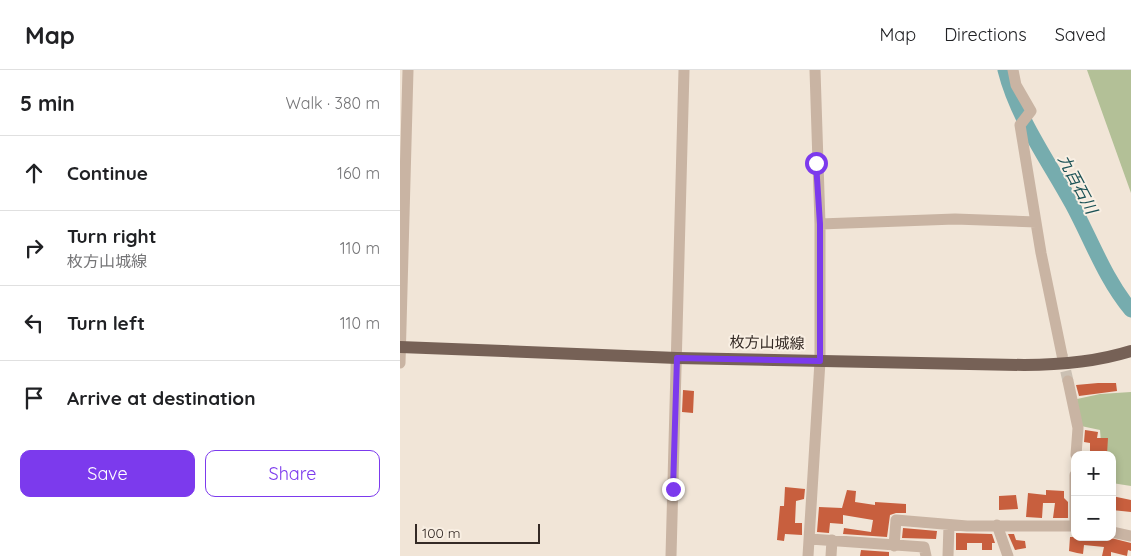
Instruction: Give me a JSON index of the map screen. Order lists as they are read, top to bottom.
{
  "streets": {
    "main road": ["枚方山城線"]
  },
  "water": ["九百石川"],
  "scale_bar": "100 m",
  "page": {
    "header": "Map",
    "nav": ["Map", "Directions", "Saved"],
    "heading": ["5 min", "Walk · 380 m"],
    "list": [
      ["Continue", "160 m"],
      ["Turn right", "枚方山城線", "110 m"],
      ["Turn left", "110 m"],
      "Arrive at destination"
    ],
    "buttons": ["Save", "Share"],
    "map_buttons": ["+", "−"],
    "scale": "100 m"
  }
}
